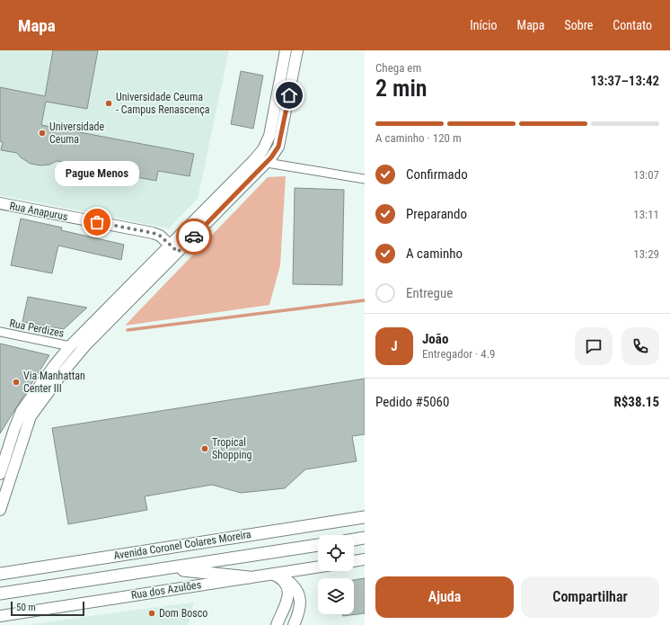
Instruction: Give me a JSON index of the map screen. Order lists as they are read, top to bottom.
{
  "streets": {
    "main road": ["Rua Anapurus", "Avenida Coronel Colares Moreira", "Rua dos Azulões"],
    "street": ["Rua Perdizes"]
  },
  "places": [
    "Universidade Ceuma - Campus Renascença",
    "Universidade Ceuma",
    "Pague Menos",
    "Via Manhattan Center III",
    "Tropical Shopping",
    "Dom Bosco"
  ],
  "scale_bar": "50 m",
  "page": {
    "header": "Mapa",
    "nav": [
      "Início",
      "Mapa",
      "Sobre",
      "Contato"
    ],
    "heading": ["2 min", "Chega em", "13:37–13:42"],
    "panel": [
      "João",
      "Entregador · 4.9",
      "Pedido #5060",
      "R$38.15"
    ],
    "bar": "A caminho · 120 m",
    "list": [
      ["Confirmado", "13:07"],
      ["Preparando", "13:11"],
      ["A caminho", "13:29"],
      "Entregue"
    ],
    "bubble": "Pague Menos",
    "round": "J",
    "buttons": ["Ajuda", "Compartilhar"],
    "scale": "50 m"
  }
}
